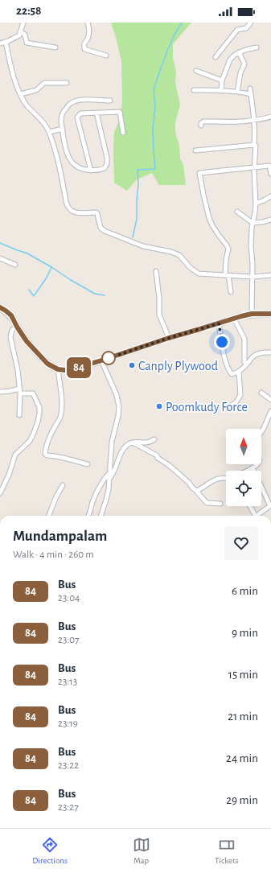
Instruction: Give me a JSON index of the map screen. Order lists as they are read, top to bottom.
{
  "places": ["Canply Plywood", "Poomkudy Force"],
  "lines": ["bus line 84"],
  "north": "top",
  "page": {
    "status": "22:58",
    "on_map": "84",
    "heading": ["Mundampalam", "Walk · 4 min · 260 m"],
    "list": [
      {
        "mark": "84",
        "name": "Bus",
        "note": "23:04",
        "value": "6 min"
      },
      {
        "mark": "84",
        "name": "Bus",
        "note": "23:07",
        "value": "9 min"
      },
      {
        "mark": "84",
        "name": "Bus",
        "note": "23:13",
        "value": "15 min"
      },
      {
        "mark": "84",
        "name": "Bus",
        "note": "23:19",
        "value": "21 min"
      },
      {
        "mark": "84",
        "name": "Bus",
        "note": "23:22",
        "value": "24 min"
      },
      {
        "mark": "84",
        "name": "Bus",
        "note": "23:27",
        "value": "29 min"
      }
    ],
    "tabs": ["Directions", "Map", "Tickets"]
  }
}
